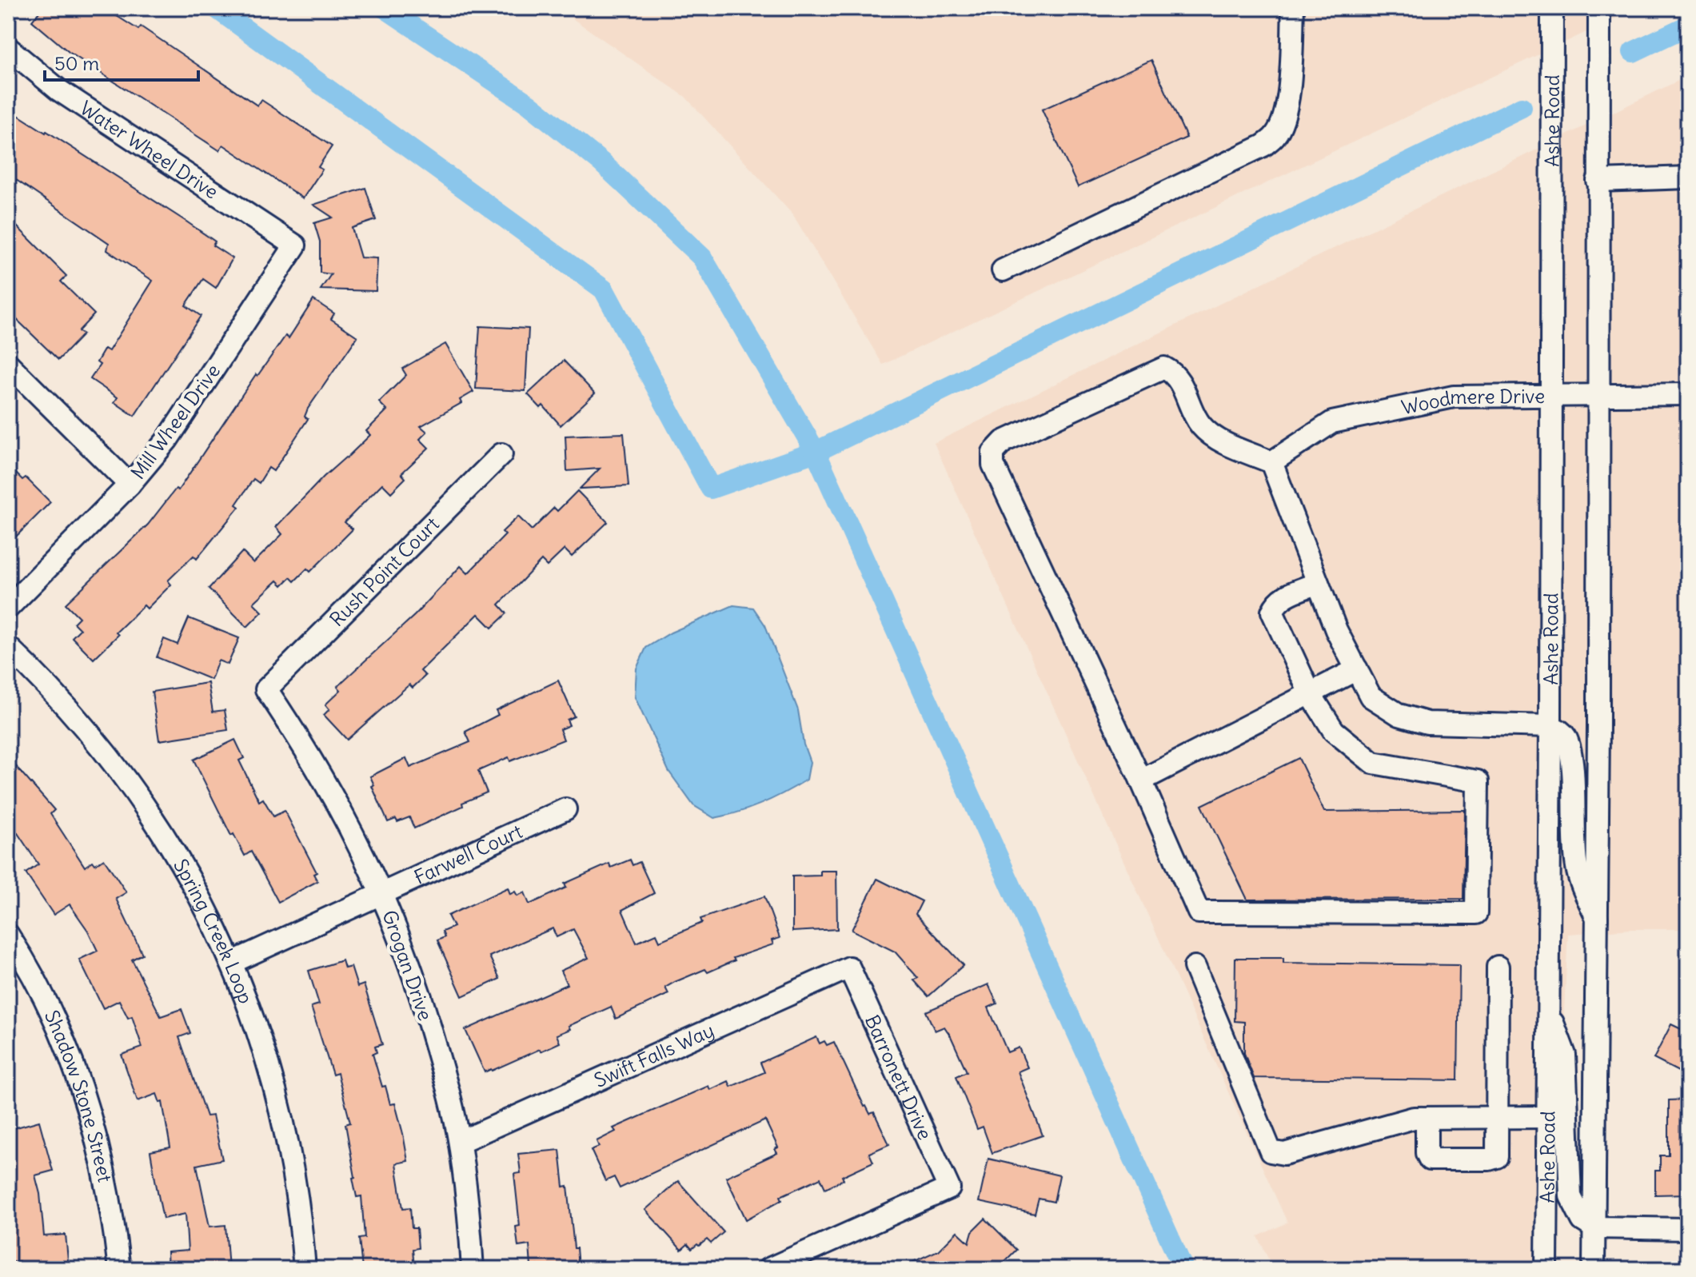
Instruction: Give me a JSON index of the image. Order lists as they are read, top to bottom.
{
  "streets": {
    "street": [
      "Ashe Road",
      "Water Wheel Drive",
      "Woodmere Drive",
      "Mill Wheel Drive",
      "Rush Point Court",
      "Farwell Court",
      "Spring Creek Loop",
      "Grogan Drive",
      "Swift Falls Way",
      "Barronett Drive",
      "Shadow Stone Street"
    ]
  },
  "crossings": [
    ["Ashe Road", "Woodmere Drive"],
    ["Water Wheel Drive", "Mill Wheel Drive"],
    ["Rush Point Court", "Grogan Drive"],
    ["Farwell Court", "Spring Creek Loop"],
    ["Farwell Court", "Grogan Drive"],
    ["Grogan Drive", "Swift Falls Way"],
    ["Swift Falls Way", "Barronett Drive"]
  ],
  "scale_bar": "50 m"
}
